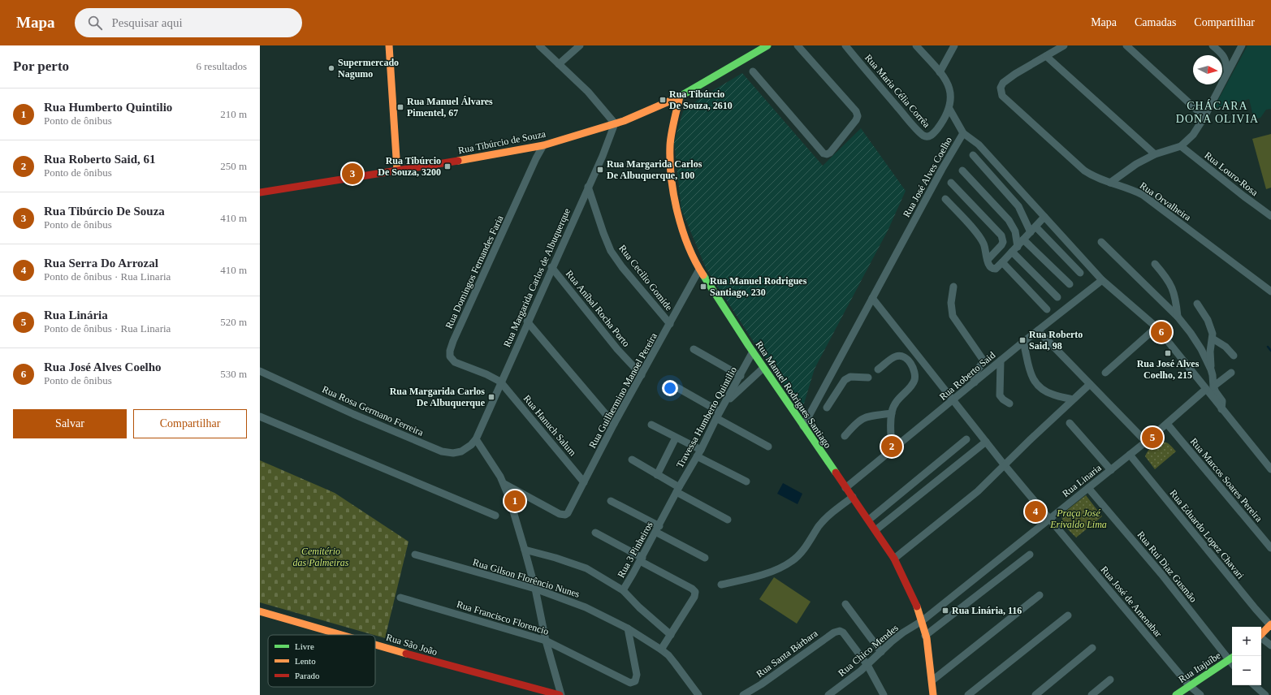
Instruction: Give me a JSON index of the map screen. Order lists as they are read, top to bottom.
{
  "streets": {
    "main road": [
      "Rua Tibúrcio de Souza",
      "Rua Manuel Rodrigues Santiago",
      "Rua São João",
      "Rua Itajuíbe"
    ],
    "street": [
      "Rua Maria Célia Corrêa",
      "Rua Louro-Rosa",
      "Rua José Alves Coelho",
      "Rua Orvalheira",
      "Rua Domingos Fernandes Faria",
      "Rua Margarida Carlos de Albuquerque",
      "Rua Cecilio Gomide",
      "Rua Aníbal Rocha Porto",
      "Rua Roberto Said",
      "Rua Guilhermino Manoel Pereira",
      "Rua Rosa Germano Ferreira",
      "Travessa Humberto Quintilio",
      "Rua Hanuch Salum",
      "Rua Marcos Soares Pereira",
      "Rua Linaria",
      "Rua Eduardo Lopez Chavari",
      "Rua 3 Pinheiros",
      "Rua Rui Diaz Gusmão",
      "Rua Gilson Florêncio Nunes",
      "Rua José de Amenabar",
      "Rua Francisco Florencio",
      "Rua Chico Mendes",
      "Rua Santa Bárbara"
    ]
  },
  "crossings": [
    ["Rua Tibúrcio de Souza", "Rua Domingos Fernandes Faria"],
    ["Rua Tibúrcio de Souza", "Rua Margarida Carlos de Albuquerque"],
    ["Rua Tibúrcio de Souza", "Rua Manuel Rodrigues Santiago"],
    ["Rua José Alves Coelho", "Rua Roberto Said"],
    ["Rua José Alves Coelho", "Rua Manuel Rodrigues Santiago"],
    ["Rua José Alves Coelho", "Rua Linaria"],
    ["Rua José Alves Coelho", "Rua José de Amenabar"],
    ["Rua Domingos Fernandes Faria", "Rua Margarida Carlos de Albuquerque"],
    ["Rua Domingos Fernandes Faria", "Rua Hanuch Salum"],
    ["Rua Margarida Carlos de Albuquerque", "Rua Cecilio Gomide"],
    ["Rua Margarida Carlos de Albuquerque", "Rua Aníbal Rocha Porto"],
    ["Rua Margarida Carlos de Albuquerque", "Rua Rosa Germano Ferreira"],
    ["Rua Margarida Carlos de Albuquerque", "Rua Hanuch Salum"],
    ["Rua Cecilio Gomide", "Rua Guilhermino Manoel Pereira"],
    ["Rua Aníbal Rocha Porto", "Rua Guilhermino Manoel Pereira"],
    ["Rua Roberto Said", "Rua Manuel Rodrigues Santiago"],
    ["Rua Roberto Said", "Rua José de Amenabar"],
    ["Rua Guilhermino Manoel Pereira", "Rua Manuel Rodrigues Santiago"],
    ["Rua Guilhermino Manoel Pereira", "Rua Hanuch Salum"],
    ["Rua Manuel Rodrigues Santiago", "Travessa Humberto Quintilio"],
    ["Rua Manuel Rodrigues Santiago", "Rua Linaria"],
    ["Rua Manuel Rodrigues Santiago", "Rua Chico Mendes"],
    ["Travessa Humberto Quintilio", "Rua 3 Pinheiros"],
    ["Rua Marcos Soares Pereira", "Rua Linaria"],
    ["Rua Linaria", "Rua Eduardo Lopez Chavari"],
    ["Rua Linaria", "Rua Rui Diaz Gusmão"],
    ["Rua Linaria", "Rua José de Amenabar"],
    ["Rua Linaria", "Rua Chico Mendes"],
    ["Rua Rui Diaz Gusmão", "Rua Itajuíbe"],
    ["Rua Gilson Florêncio Nunes", "Rua Francisco Florencio"],
    ["Rua José de Amenabar", "Rua Itajuíbe"],
    ["Rua Chico Mendes", "Rua Santa Bárbara"]
  ],
  "districts": ["CHÁCARA DONA OLIVIA"],
  "parks": ["Praça José Erivaldo Lima", "Cemitério das Palmeiras"],
  "places": {
    "other": ["Supermercado Nagumo"],
    "transit": [
      "Rua Tibúrcio De Souza, 2610",
      "Rua Manuel Álvares Pimentel, 67",
      "Rua Tibúrcio De Souza, 3200",
      "Rua Margarida Carlos De Albuquerque, 100",
      "Rua Manuel Rodrigues Santiago, 230",
      "Rua Roberto Said, 98",
      "Rua José Alves Coelho, 215",
      "Rua Margarida Carlos De Albuquerque",
      "Rua Linária, 116"
    ]
  },
  "legend": ["Livre", "Lento", "Parado"],
  "north": "right",
  "page": {
    "header": "Mapa",
    "search": "Pesquisar aqui",
    "nav": ["Mapa", "Camadas", "Compartilhar"],
    "heading": ["Por perto", "6 resultados"],
    "list": [
      {
        "mark": "1",
        "name": "Rua Humberto Quintilio",
        "note": "Ponto de ônibus",
        "value": "210 m"
      },
      {
        "mark": "2",
        "name": "Rua Roberto Said, 61",
        "note": "Ponto de ônibus",
        "value": "250 m"
      },
      {
        "mark": "3",
        "name": "Rua Tibúrcio De Souza",
        "note": "Ponto de ônibus",
        "value": "410 m"
      },
      {
        "mark": "4",
        "name": "Rua Serra Do Arrozal",
        "note": "Ponto de ônibus · Rua Linaria",
        "value": "410 m"
      },
      {
        "mark": "5",
        "name": "Rua Linária",
        "note": "Ponto de ônibus · Rua Linaria",
        "value": "520 m"
      },
      {
        "mark": "6",
        "name": "Rua José Alves Coelho",
        "note": "Ponto de ônibus",
        "value": "530 m"
      }
    ],
    "pins": [
      "3",
      "6",
      "5",
      "2",
      "1",
      "4"
    ],
    "buttons": ["Salvar", "Compartilhar"],
    "map_buttons": ["+", "−"]
  }
}
